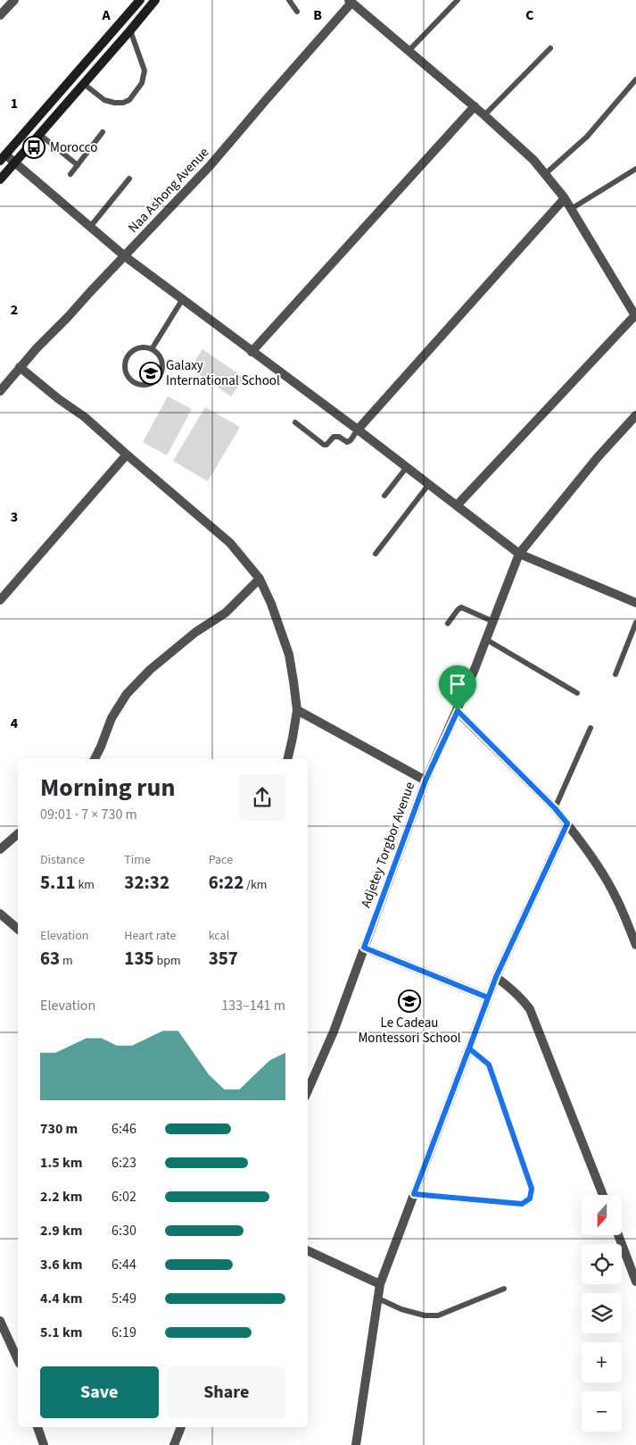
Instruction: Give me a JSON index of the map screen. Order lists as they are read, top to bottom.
{
  "streets": {
    "street": ["Naa Ashong Avenue", "Adjetey Torgbor Avenue"]
  },
  "places": {
    "bus stop": ["Morocco"],
    "school or university": ["Galaxy International School", "Le Cadeau Montessori School"]
  },
  "north": "bottom",
  "page": {
    "heading": ["Morning run", "09:01 · 7 × 730 m"],
    "stats": [
      ["Distance", "5.11 km"],
      ["Time", "32:32"],
      ["Pace", "6:22 /km"],
      ["Elevation", "63 m"],
      ["Heart rate", "135 bpm"],
      ["kcal", "357"]
    ],
    "chart": ["Elevation", "133–141 m"],
    "list": [
      {
        "name": "730 m",
        "note": "6:46"
      },
      {
        "name": "1.5 km",
        "note": "6:23"
      },
      {
        "name": "2.2 km",
        "note": "6:02"
      },
      {
        "name": "2.9 km",
        "note": "6:30"
      },
      {
        "name": "3.6 km",
        "note": "6:44"
      },
      {
        "name": "4.4 km",
        "note": "5:49"
      },
      {
        "name": "5.1 km",
        "note": "6:19"
      }
    ],
    "map_buttons": ["+", "−"],
    "buttons": ["Save", "Share"]
  },
  "grid": {
    "columns": ["A", "B", "C"],
    "rows": [
      "1",
      "2",
      "3",
      "4"
    ]
  }
}
